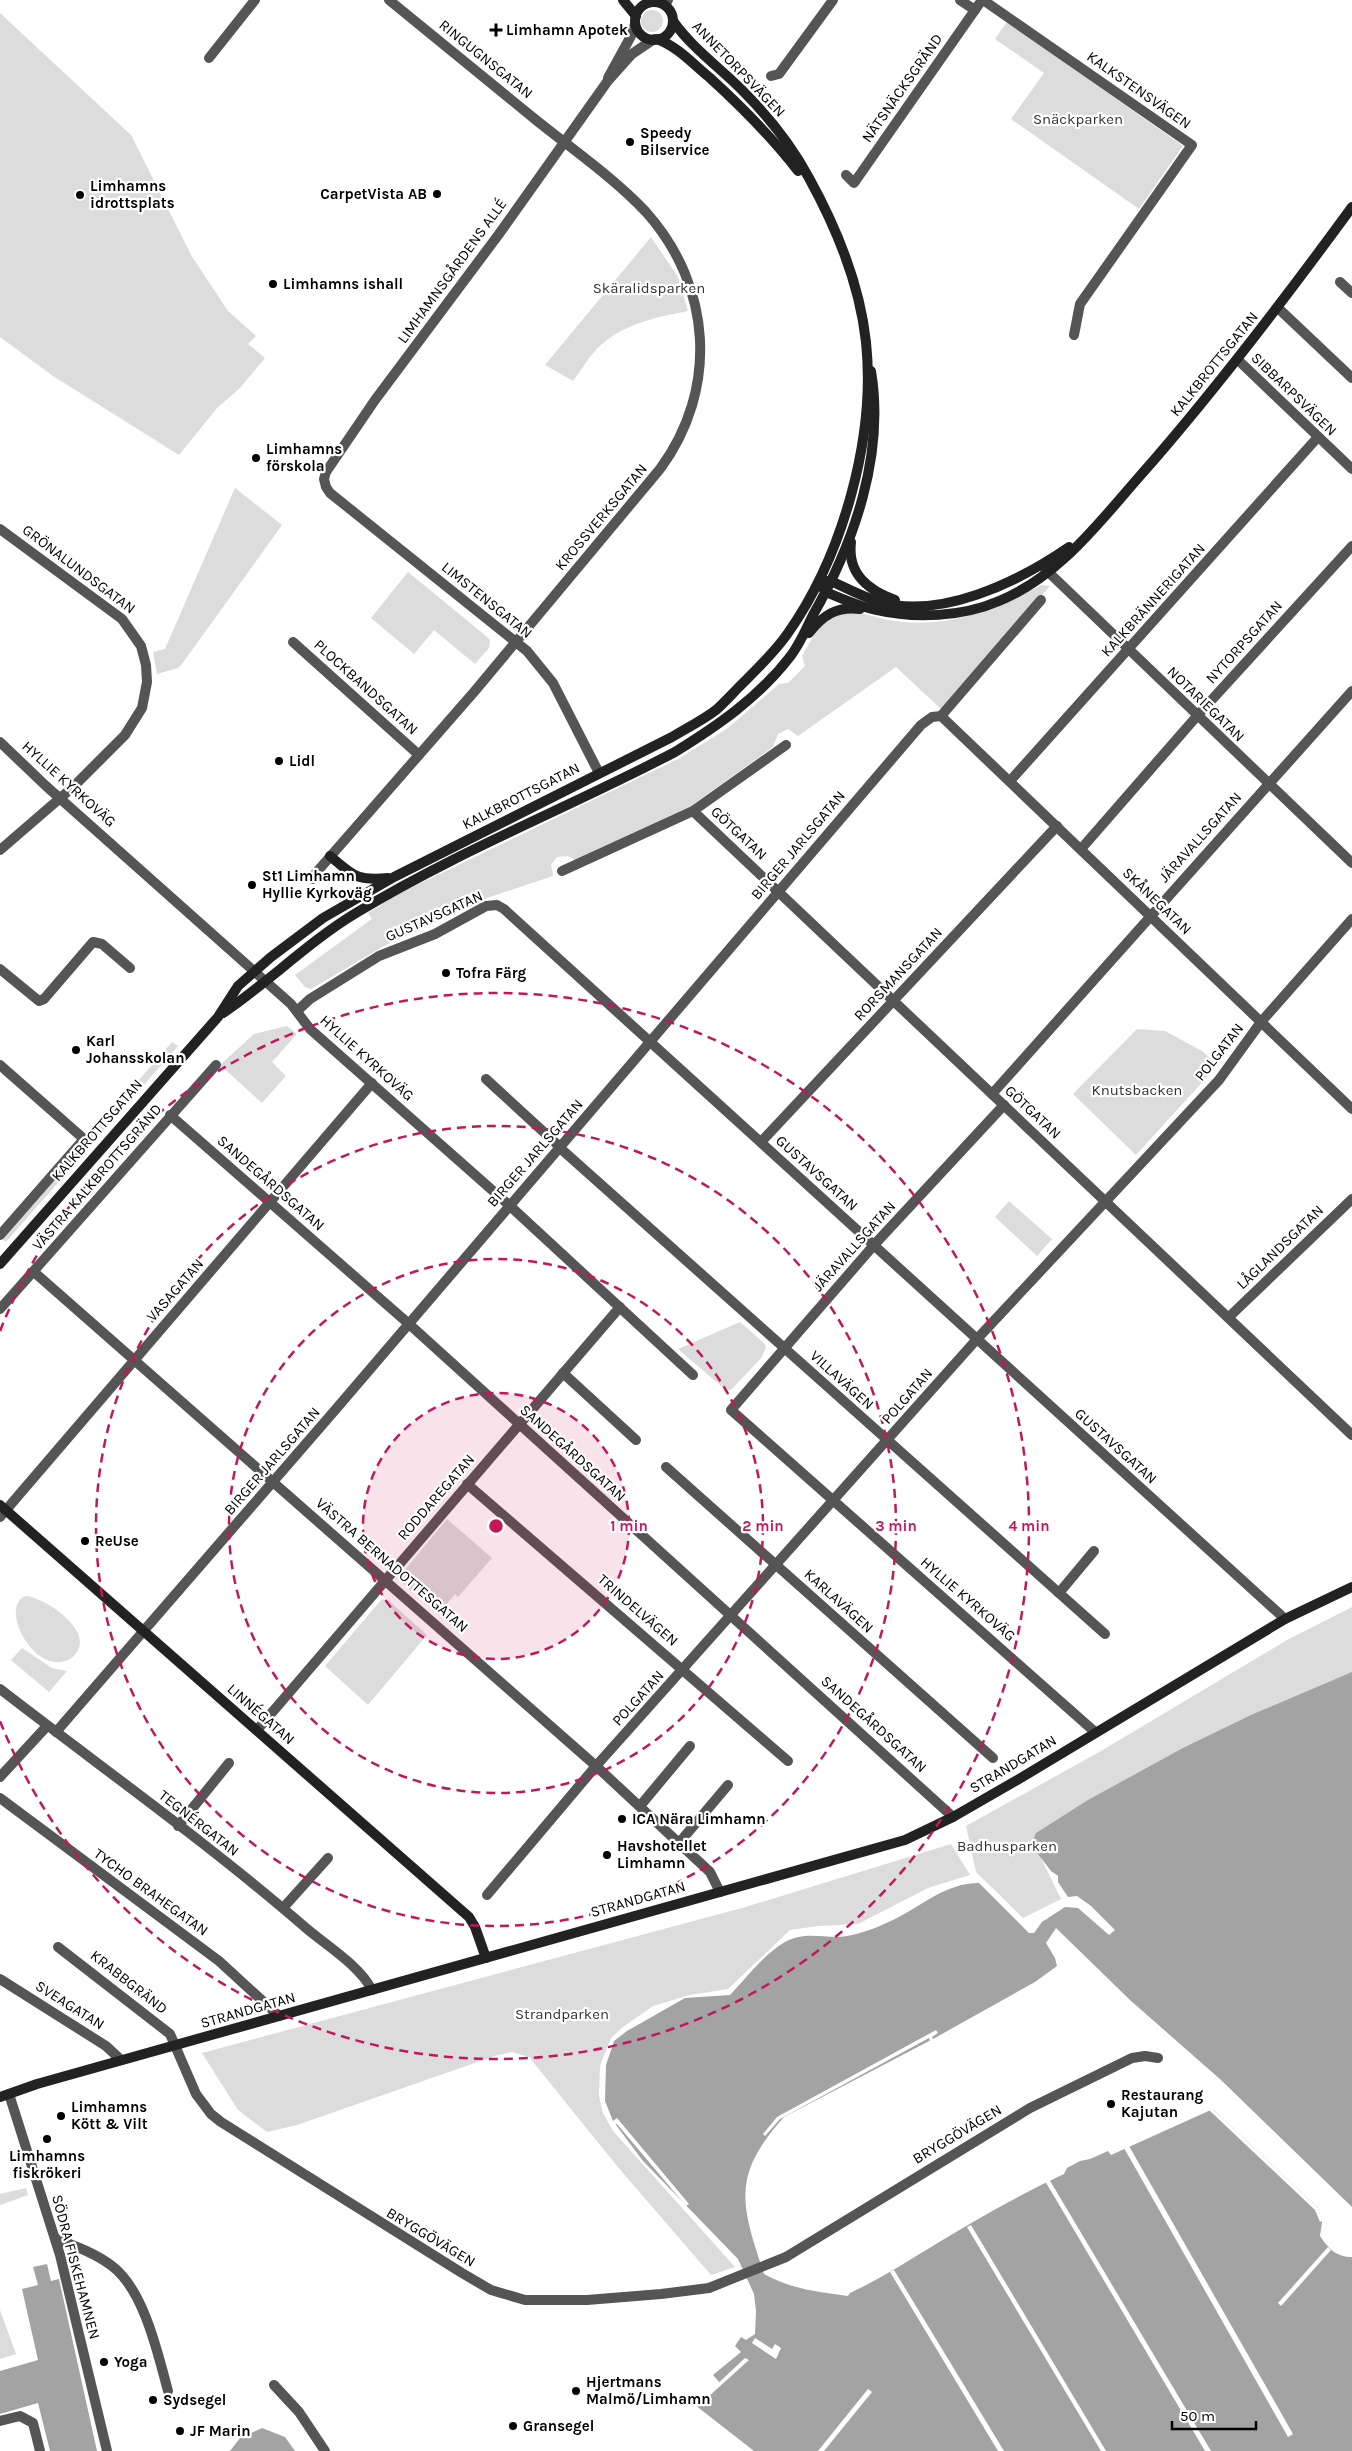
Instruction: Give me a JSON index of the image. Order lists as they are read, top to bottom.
{
  "streets": {
    "main road": [
      "ANNETORPSVÄGEN",
      "KALKBROTTSGATAN",
      "LINNÉGATAN",
      "STRANDGATAN"
    ],
    "street": [
      "RINGUGNSGATAN",
      "NÄTSNÄCKSGRÄND",
      "KALKSTENSVÄGEN",
      "LIMHAMNSGÅRDENS ALLÉ",
      "SIBBARPSVÄGEN",
      "KROSSVERKSGATAN",
      "GRÖNALUNDSGATAN",
      "LIMSTENSGATAN",
      "KALKBRÄNNERIGATAN",
      "NYTORPSGATAN",
      "PLOCKBANDSGATAN",
      "NOTARIEGATAN",
      "HYLLIE KYRKOVÄG",
      "GÖTGATAN",
      "JÄRAVALLSGATAN",
      "BIRGER JARLSGATAN",
      "SKÅNEGATAN",
      "GUSTAVSGATAN",
      "RORSMANSGATAN",
      "POLGATAN",
      "VÄSTRA KALKBROTTSGRÄND",
      "SANDEGÅRDSGATAN",
      "LÅGLANDSGATAN",
      "VASAGATAN",
      "VILLAVÄGEN",
      "RODDAREGATAN",
      "VÄSTRA BERNADOTTESGATAN",
      "KARLAVÄGEN",
      "TRINDELVÄGEN",
      "TEGNÉRGATAN",
      "TYCHO BRAHEGATAN",
      "KRABBGRÄND",
      "SVEAGATAN",
      "BRYGGÖVÄGEN",
      "SÖDRA FISKEHAMNEN"
    ]
  },
  "crossings": [
    ["RINGUGNSGATAN", "LIMHAMNSGÅRDENS ALLÉ"],
    ["RINGUGNSGATAN", "KROSSVERKSGATAN"],
    ["ANNETORPSVÄGEN", "LIMHAMNSGÅRDENS ALLÉ"],
    ["ANNETORPSVÄGEN", "KALKBROTTSGATAN"],
    ["NÄTSNÄCKSGRÄND", "KALKSTENSVÄGEN"],
    ["LIMHAMNSGÅRDENS ALLÉ", "KROSSVERKSGATAN"],
    ["LIMHAMNSGÅRDENS ALLÉ", "LIMSTENSGATAN"],
    ["KALKBROTTSGATAN", "SIBBARPSVÄGEN"],
    ["KALKBROTTSGATAN", "LIMSTENSGATAN"],
    ["KALKBROTTSGATAN", "NOTARIEGATAN"],
    ["KALKBROTTSGATAN", "HYLLIE KYRKOVÄG"],
    ["SIBBARPSVÄGEN", "KALKBRÄNNERIGATAN"],
    ["KROSSVERKSGATAN", "LIMSTENSGATAN"],
    ["KROSSVERKSGATAN", "PLOCKBANDSGATAN"],
    ["GRÖNALUNDSGATAN", "HYLLIE KYRKOVÄG"],
    ["KALKBRÄNNERIGATAN", "NOTARIEGATAN"],
    ["KALKBRÄNNERIGATAN", "SKÅNEGATAN"],
    ["NYTORPSGATAN", "NOTARIEGATAN"],
    ["NYTORPSGATAN", "SKÅNEGATAN"],
    ["NOTARIEGATAN", "JÄRAVALLSGATAN"],
    ["HYLLIE KYRKOVÄG", "JÄRAVALLSGATAN"],
    ["HYLLIE KYRKOVÄG", "BIRGER JARLSGATAN"],
    ["HYLLIE KYRKOVÄG", "GUSTAVSGATAN"],
    ["HYLLIE KYRKOVÄG", "POLGATAN"],
    ["HYLLIE KYRKOVÄG", "VASAGATAN"],
    ["HYLLIE KYRKOVÄG", "RODDAREGATAN"],
    ["HYLLIE KYRKOVÄG", "STRANDGATAN"],
    ["GÖTGATAN", "JÄRAVALLSGATAN"],
    ["GÖTGATAN", "BIRGER JARLSGATAN"],
    ["GÖTGATAN", "RORSMANSGATAN"],
    ["GÖTGATAN", "POLGATAN"],
    ["GÖTGATAN", "LÅGLANDSGATAN"],
    ["JÄRAVALLSGATAN", "SKÅNEGATAN"],
    ["JÄRAVALLSGATAN", "GUSTAVSGATAN"],
    ["JÄRAVALLSGATAN", "VILLAVÄGEN"],
    ["BIRGER JARLSGATAN", "SKÅNEGATAN"],
    ["BIRGER JARLSGATAN", "GUSTAVSGATAN"],
    ["BIRGER JARLSGATAN", "SANDEGÅRDSGATAN"],
    ["BIRGER JARLSGATAN", "VILLAVÄGEN"],
    ["BIRGER JARLSGATAN", "VÄSTRA BERNADOTTESGATAN"],
    ["BIRGER JARLSGATAN", "LINNÉGATAN"],
    ["BIRGER JARLSGATAN", "TEGNÉRGATAN"],
    ["SKÅNEGATAN", "RORSMANSGATAN"],
    ["SKÅNEGATAN", "POLGATAN"],
    ["GUSTAVSGATAN", "RORSMANSGATAN"],
    ["GUSTAVSGATAN", "POLGATAN"],
    ["GUSTAVSGATAN", "STRANDGATAN"],
    ["POLGATAN", "SANDEGÅRDSGATAN"],
    ["POLGATAN", "VILLAVÄGEN"],
    ["POLGATAN", "VÄSTRA BERNADOTTESGATAN"],
    ["POLGATAN", "KARLAVÄGEN"],
    ["POLGATAN", "TRINDELVÄGEN"],
    ["VÄSTRA KALKBROTTSGRÄND", "SANDEGÅRDSGATAN"],
    ["VÄSTRA KALKBROTTSGRÄND", "VÄSTRA BERNADOTTESGATAN"],
    ["SANDEGÅRDSGATAN", "VASAGATAN"],
    ["SANDEGÅRDSGATAN", "RODDAREGATAN"],
    ["SANDEGÅRDSGATAN", "STRANDGATAN"],
    ["VASAGATAN", "VÄSTRA BERNADOTTESGATAN"],
    ["VASAGATAN", "LINNÉGATAN"],
    ["RODDAREGATAN", "VÄSTRA BERNADOTTESGATAN"],
    ["RODDAREGATAN", "TRINDELVÄGEN"],
    ["RODDAREGATAN", "LINNÉGATAN"],
    ["VÄSTRA BERNADOTTESGATAN", "STRANDGATAN"],
    ["LINNÉGATAN", "STRANDGATAN"],
    ["STRANDGATAN", "TEGNÉRGATAN"],
    ["STRANDGATAN", "TYCHO BRAHEGATAN"],
    ["STRANDGATAN", "KRABBGRÄND"],
    ["STRANDGATAN", "SVEAGATAN"],
    ["STRANDGATAN", "BRYGGÖVÄGEN"],
    ["STRANDGATAN", "SÖDRA FISKEHAMNEN"],
    ["KRABBGRÄND", "BRYGGÖVÄGEN"]
  ],
  "parks": [
    "Snäckparken",
    "Skäralidsparken",
    "Knutsbacken",
    "Badhusparken",
    "Strandparken"
  ],
  "places": {
    "health": ["Limhamn Apotek"],
    "other": [
      "Speedy Bilservice",
      "CarpetVista AB",
      "Limhamns idrottsplats",
      "Limhamns ishall",
      "Limhamns förskola",
      "Lidl",
      "St1 Limhamn Hyllie Kyrkoväg",
      "Tofra Färg",
      "Karl Johansskolan",
      "ReUse",
      "ICA Nära Limhamn",
      "Havshotellet Limhamn",
      "Restaurang Kajutan",
      "Limhamns Kött & Vilt",
      "Limhamns fiskrökeri",
      "Yoga",
      "Hjertmans Malmö/Limhamn",
      "Sydsegel",
      "Gransegel",
      "JF Marin"
    ]
  },
  "scale_bar": "50 m",
  "rings": [
    "1 min",
    "2 min",
    "3 min",
    "4 min"
  ]
}
